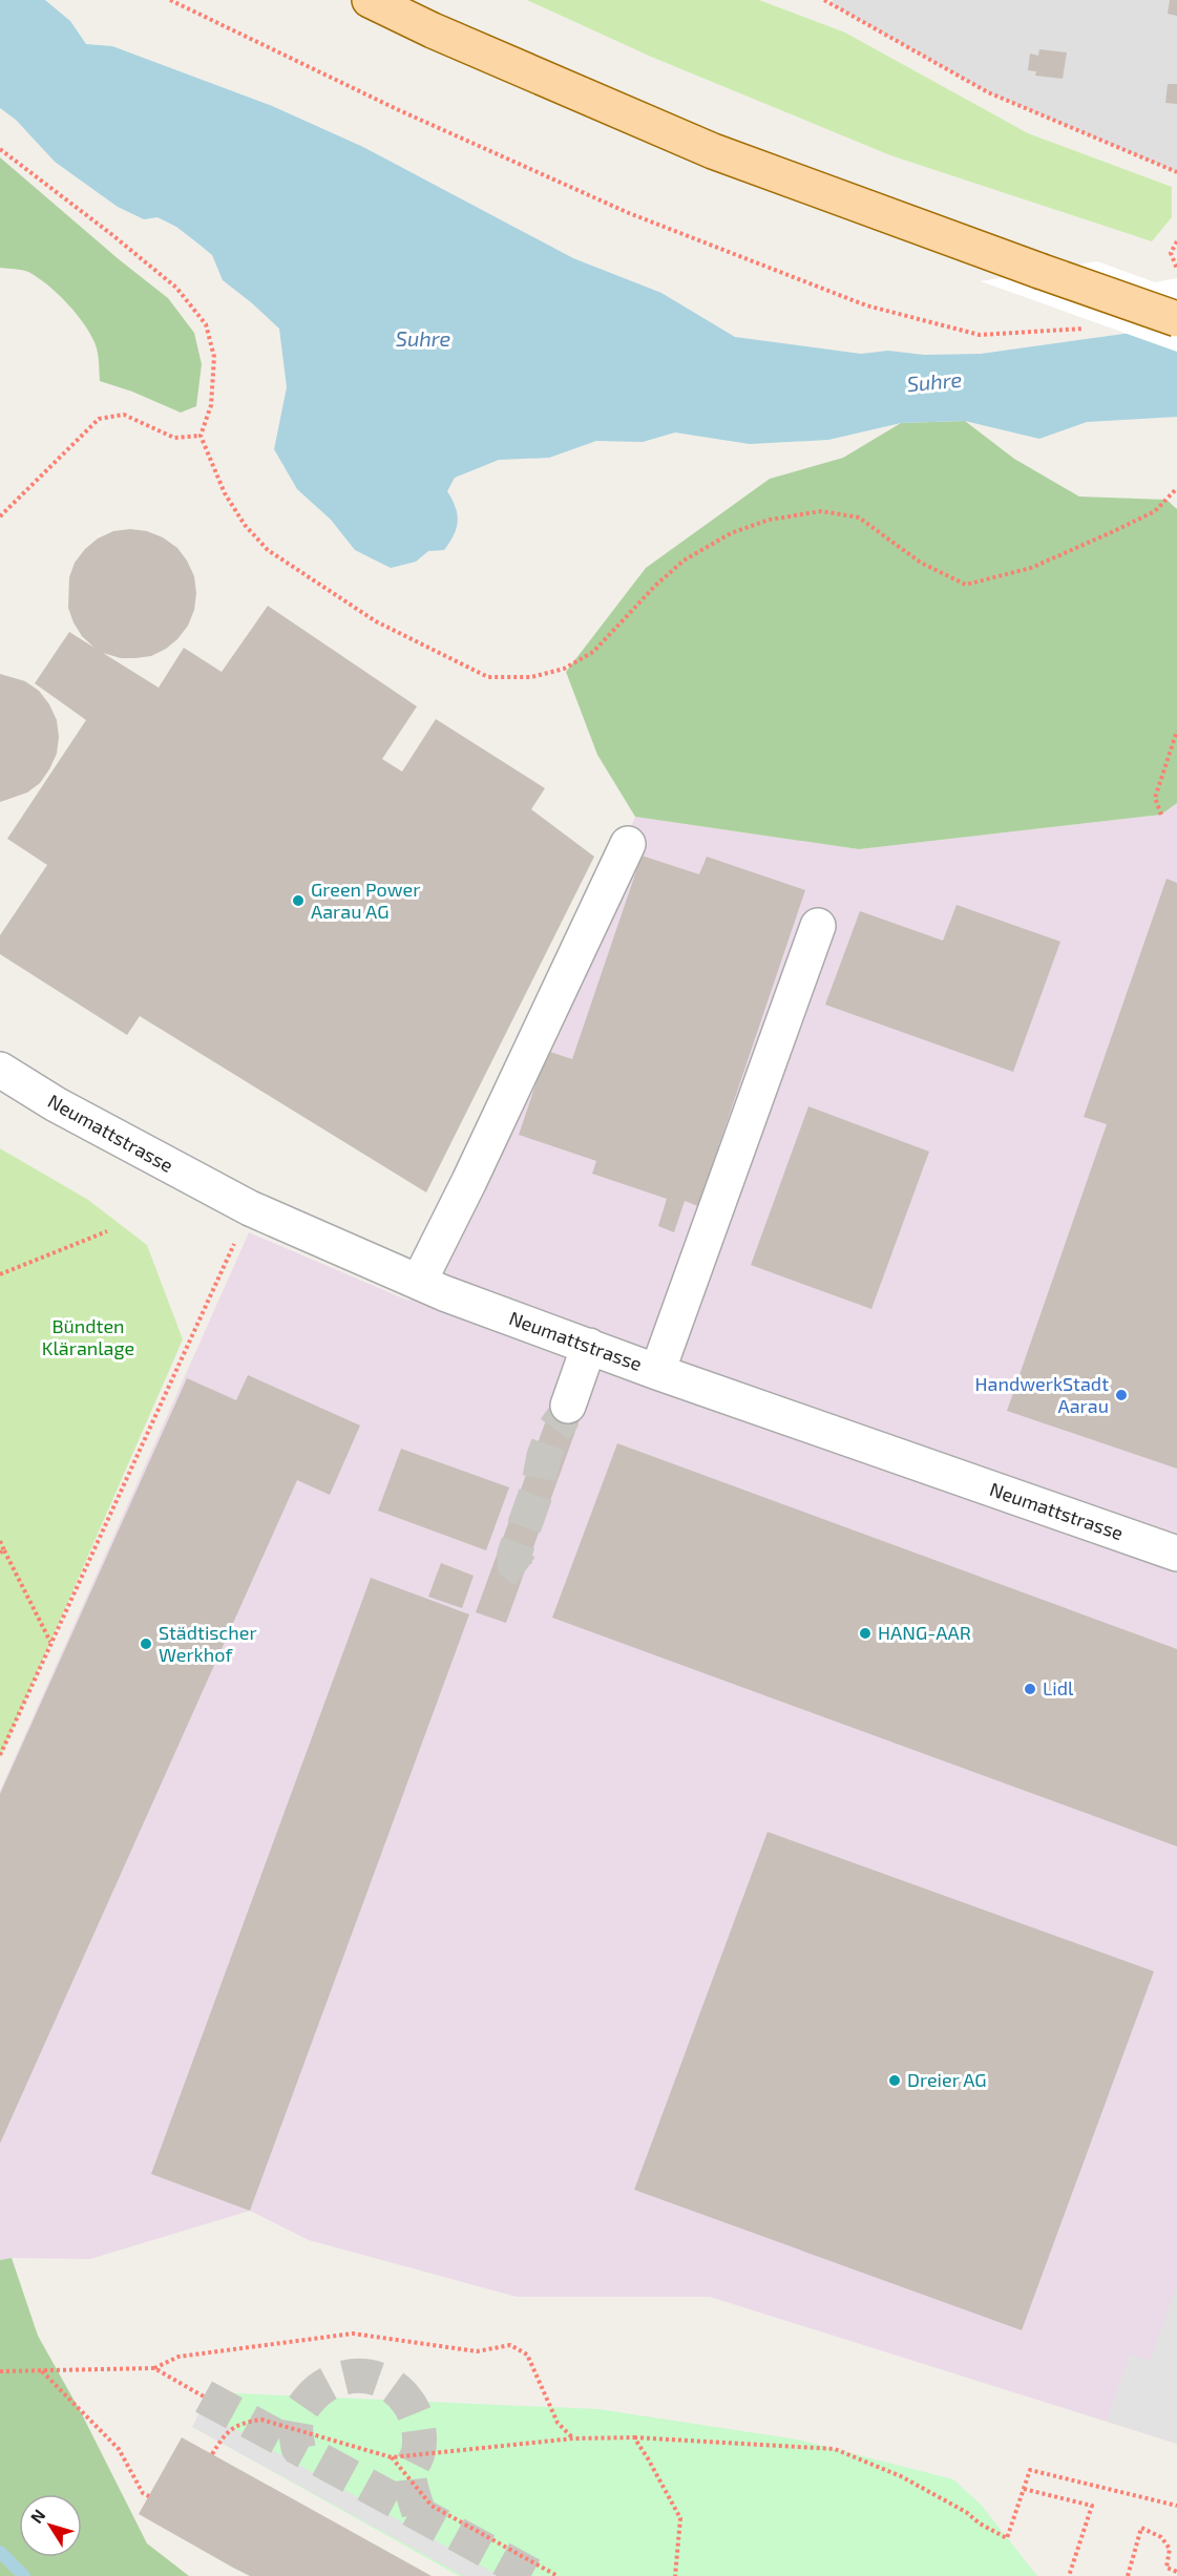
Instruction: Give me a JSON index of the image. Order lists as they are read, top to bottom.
{
  "streets": {
    "street": ["Neumattstrasse"]
  },
  "water": ["Suhre"],
  "parks": ["Bündten Kläranlage"],
  "places": [
    "Green Power Aarau AG",
    "HandwerkStadt Aarau",
    "HANG-AAR",
    "Städtischer Werkhof",
    "Lidl",
    "Dreier AG"
  ],
  "north": "top left"
}
